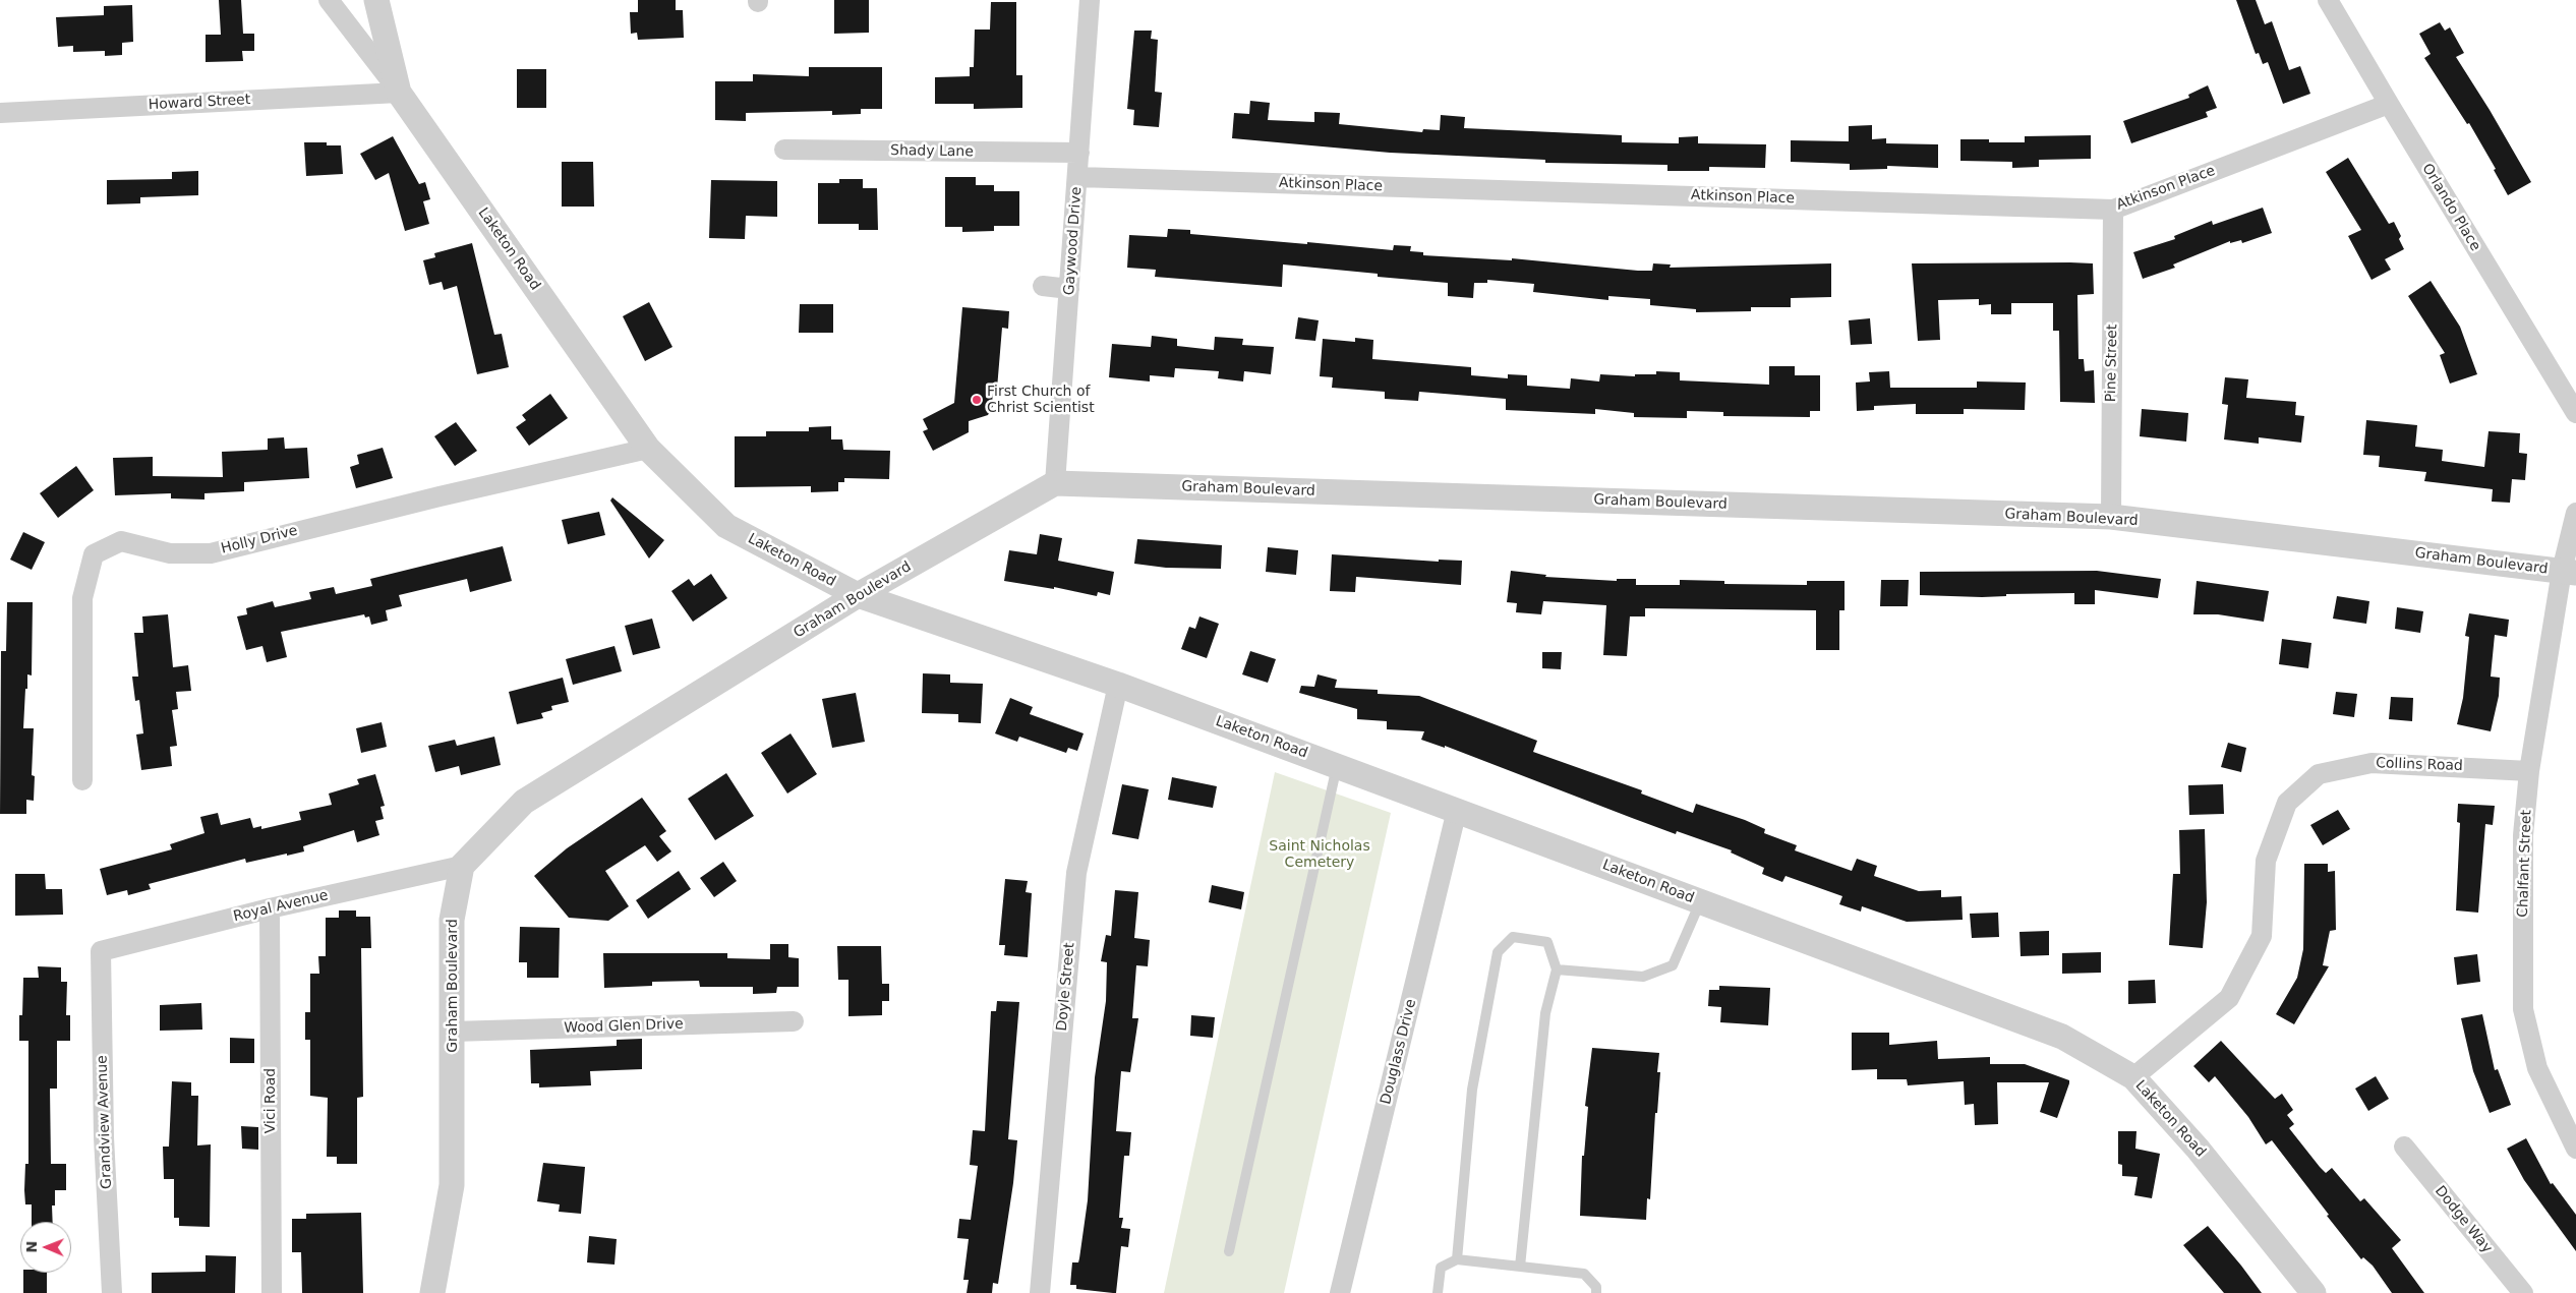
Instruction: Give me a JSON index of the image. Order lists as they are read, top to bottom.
{
  "streets": {
    "street": [
      "Howard Street",
      "Shady Lane",
      "Atkinson Place",
      "Orlando Place",
      "Gaywood Drive",
      "Laketon Road",
      "Pine Street",
      "Graham Boulevard",
      "Holly Drive",
      "Collins Road",
      "Chalfant Street",
      "Royal Avenue",
      "Doyle Street",
      "Wood Glen Drive",
      "Douglass Drive",
      "Vici Road",
      "Grandview Avenue",
      "Dodge Way"
    ]
  },
  "crossings": [
    ["Howard Street", "Laketon Road"],
    ["Shady Lane", "Gaywood Drive"],
    ["Atkinson Place", "Orlando Place"],
    ["Atkinson Place", "Gaywood Drive"],
    ["Atkinson Place", "Pine Street"],
    ["Gaywood Drive", "Graham Boulevard"],
    ["Laketon Road", "Graham Boulevard"],
    ["Laketon Road", "Holly Drive"],
    ["Laketon Road", "Collins Road"],
    ["Laketon Road", "Doyle Street"],
    ["Laketon Road", "Douglass Drive"],
    ["Pine Street", "Graham Boulevard"],
    ["Graham Boulevard", "Chalfant Street"],
    ["Graham Boulevard", "Royal Avenue"],
    ["Graham Boulevard", "Wood Glen Drive"],
    ["Collins Road", "Chalfant Street"],
    ["Royal Avenue", "Vici Road"],
    ["Royal Avenue", "Grandview Avenue"]
  ],
  "parks": ["Saint Nicholas Cemetery"],
  "places": ["First Church of Christ Scientist"],
  "north": "left"
}
